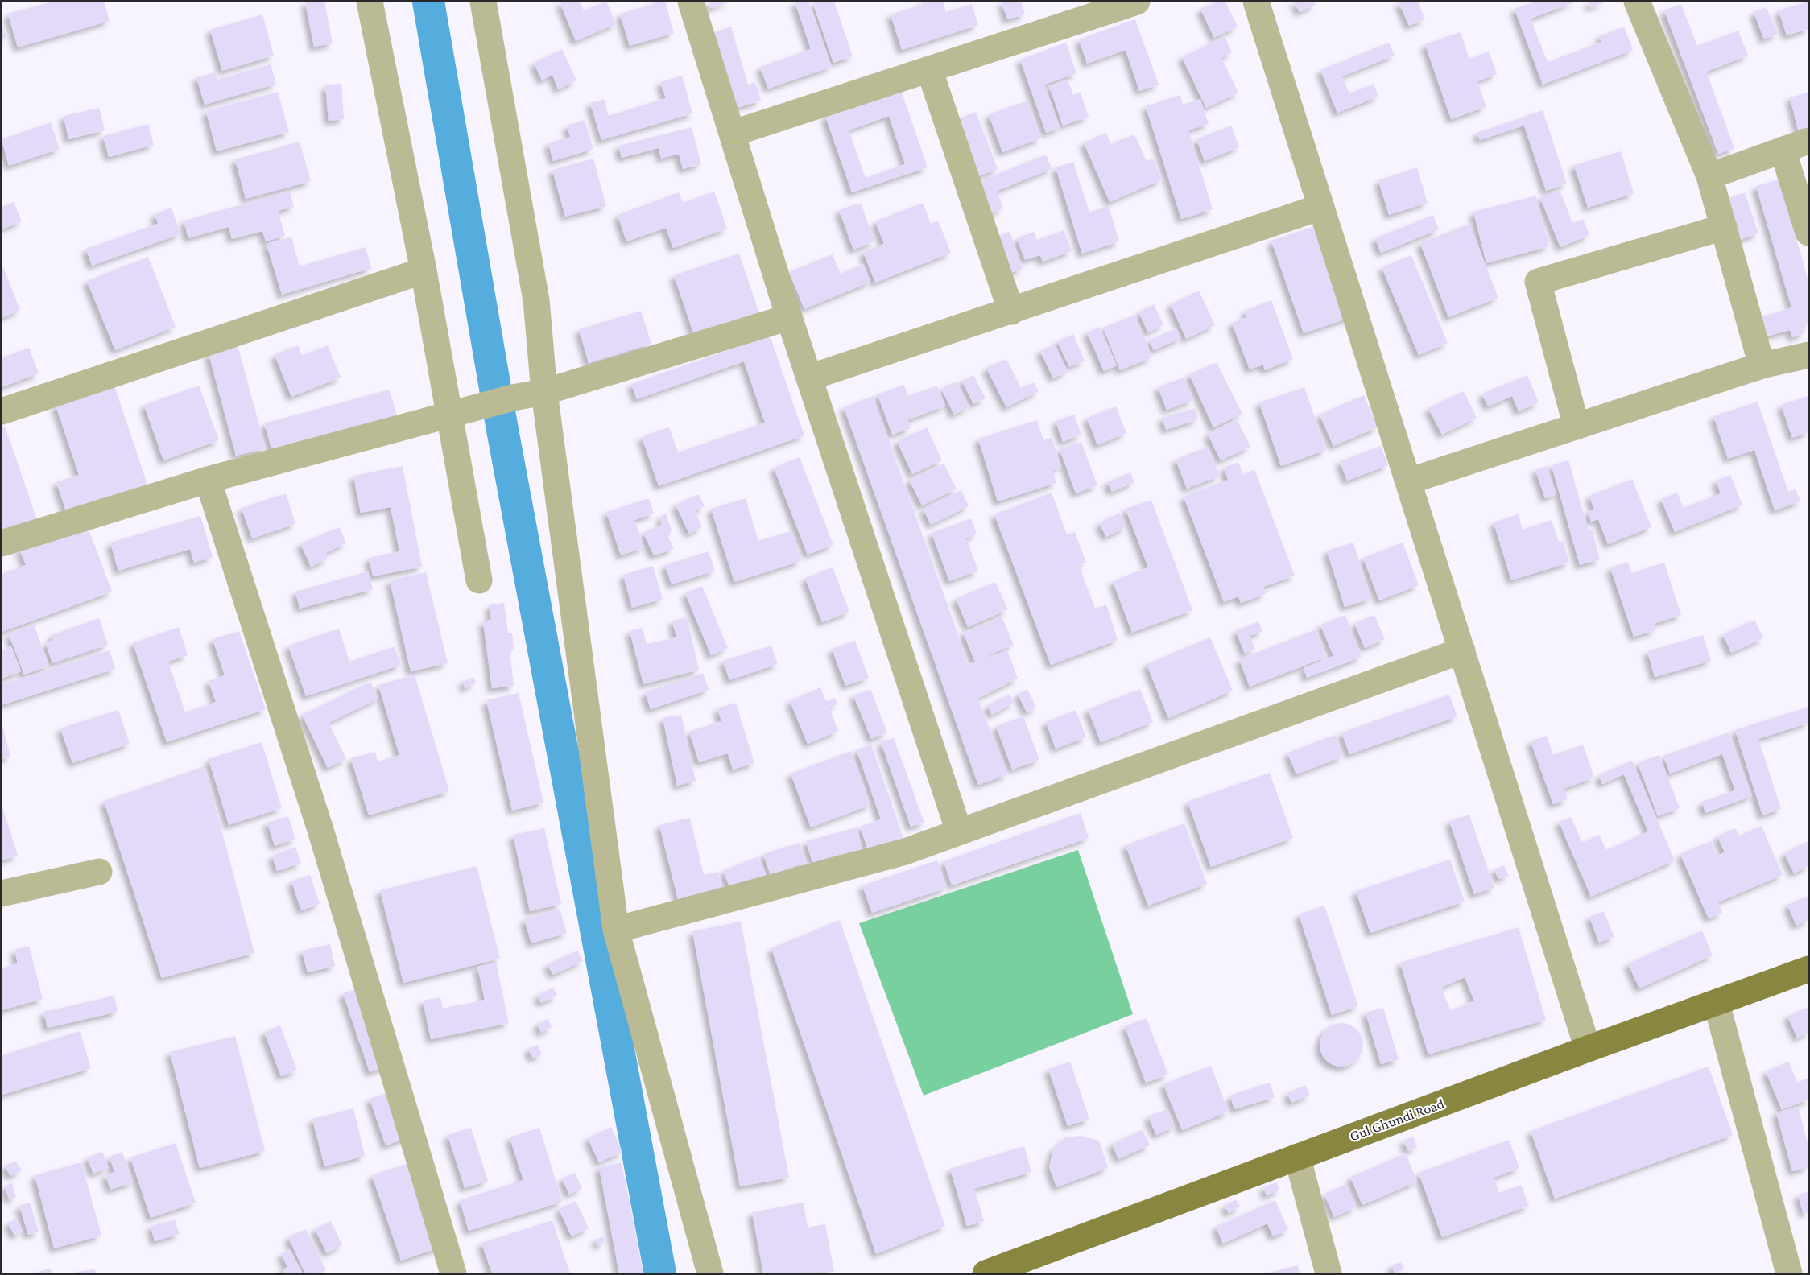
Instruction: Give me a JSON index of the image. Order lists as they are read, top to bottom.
{
  "streets": {
    "main road": ["Gul Ghundi Road"]
  }
}
